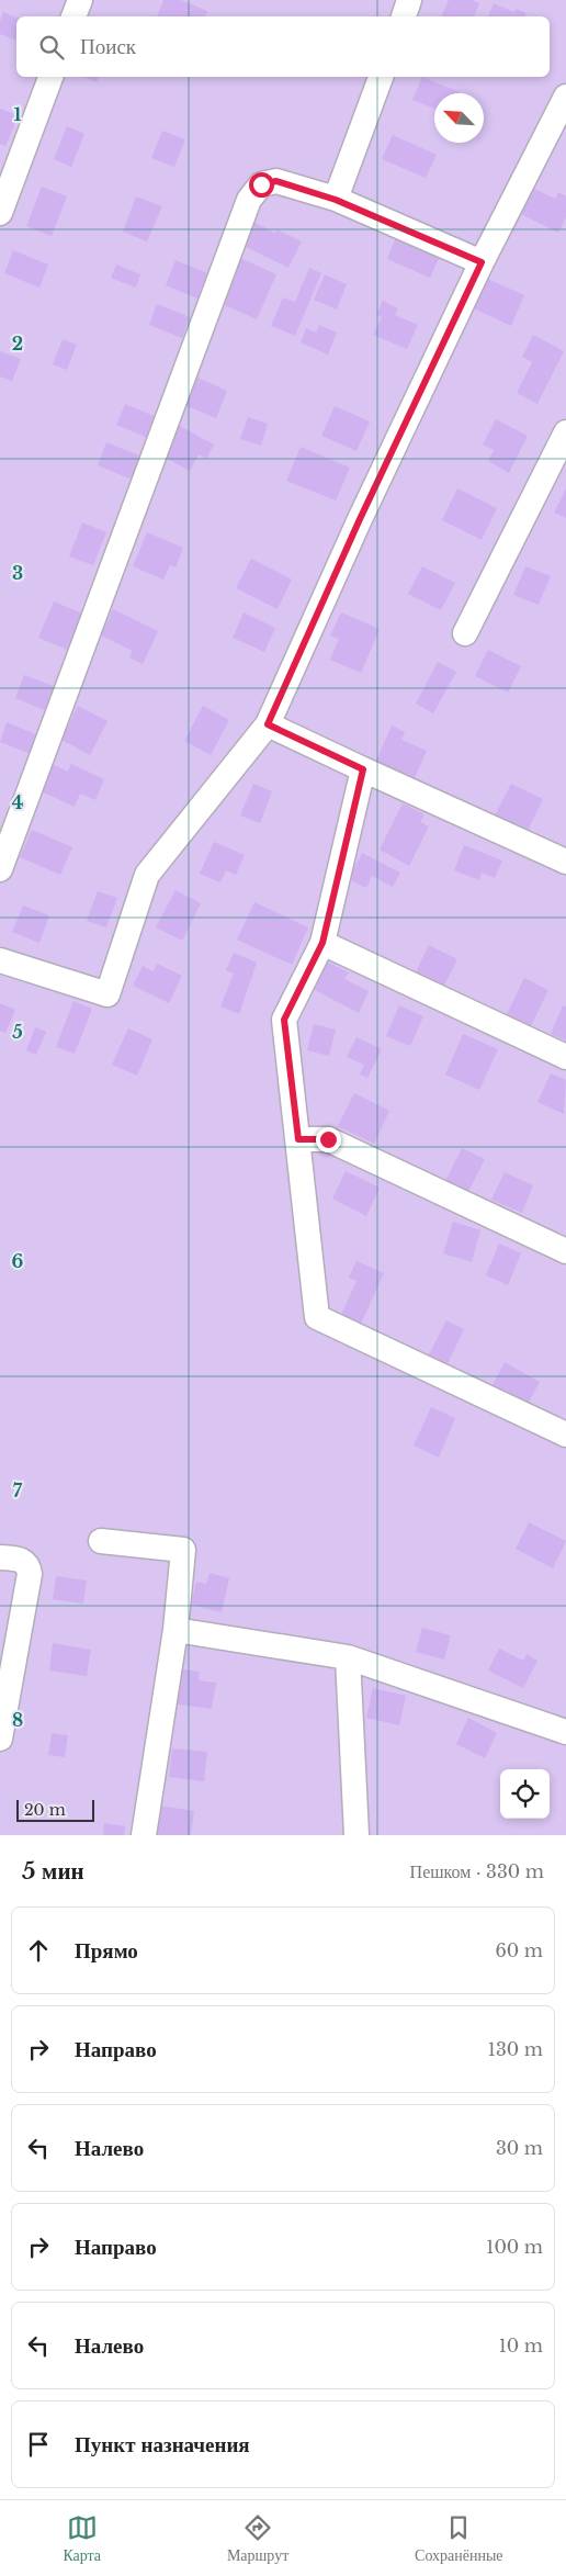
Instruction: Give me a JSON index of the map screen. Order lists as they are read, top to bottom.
{
  "scale_bar": "20 m",
  "north": "top left",
  "page": {
    "search": "Поиск",
    "scale": "20 m",
    "heading": ["5 мин", "Пешком · 330 m"],
    "list": [
      ["Прямо", "60 m"],
      ["Направо", "130 m"],
      ["Налево", "30 m"],
      ["Направо", "100 m"],
      ["Налево", "10 m"],
      "Пункт назначения"
    ],
    "nav": ["Карта", "Маршрут", "Сохранённые"]
  },
  "grid": {
    "rows": [
      "1",
      "2",
      "3",
      "4",
      "5",
      "6",
      "7",
      "8"
    ]
  }
}
